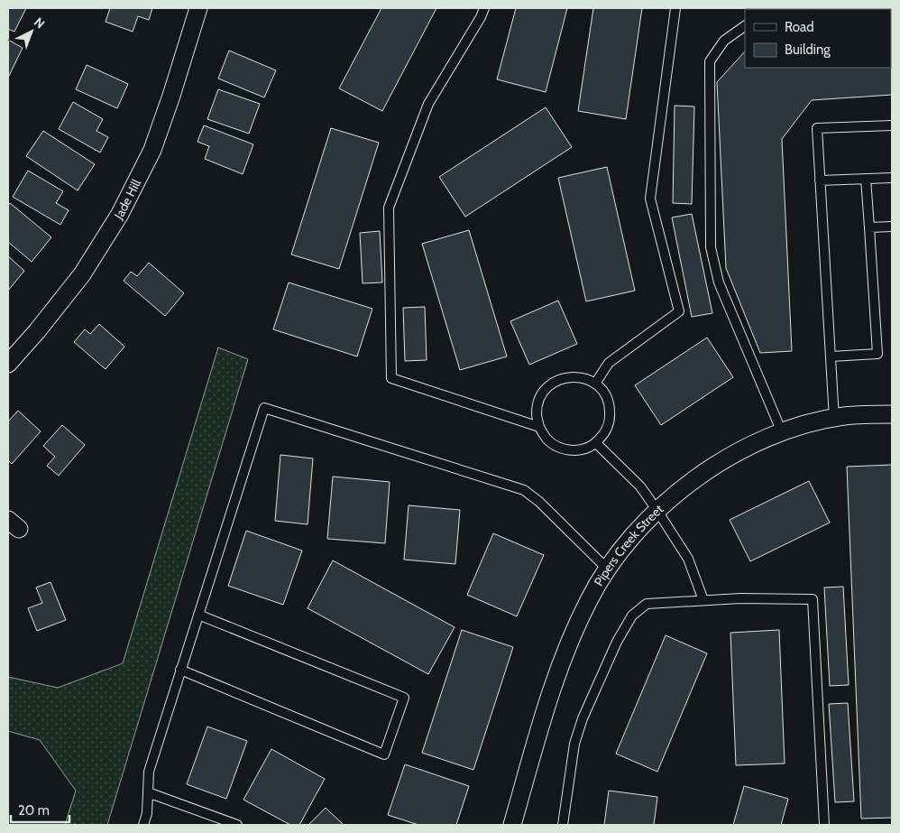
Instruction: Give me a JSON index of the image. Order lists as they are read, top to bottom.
{
  "streets": {
    "street": ["Jade Hill", "Pipers Creek Street"]
  },
  "legend": ["Road", "Building"],
  "scale_bar": "20 m",
  "north": "top right"
}
